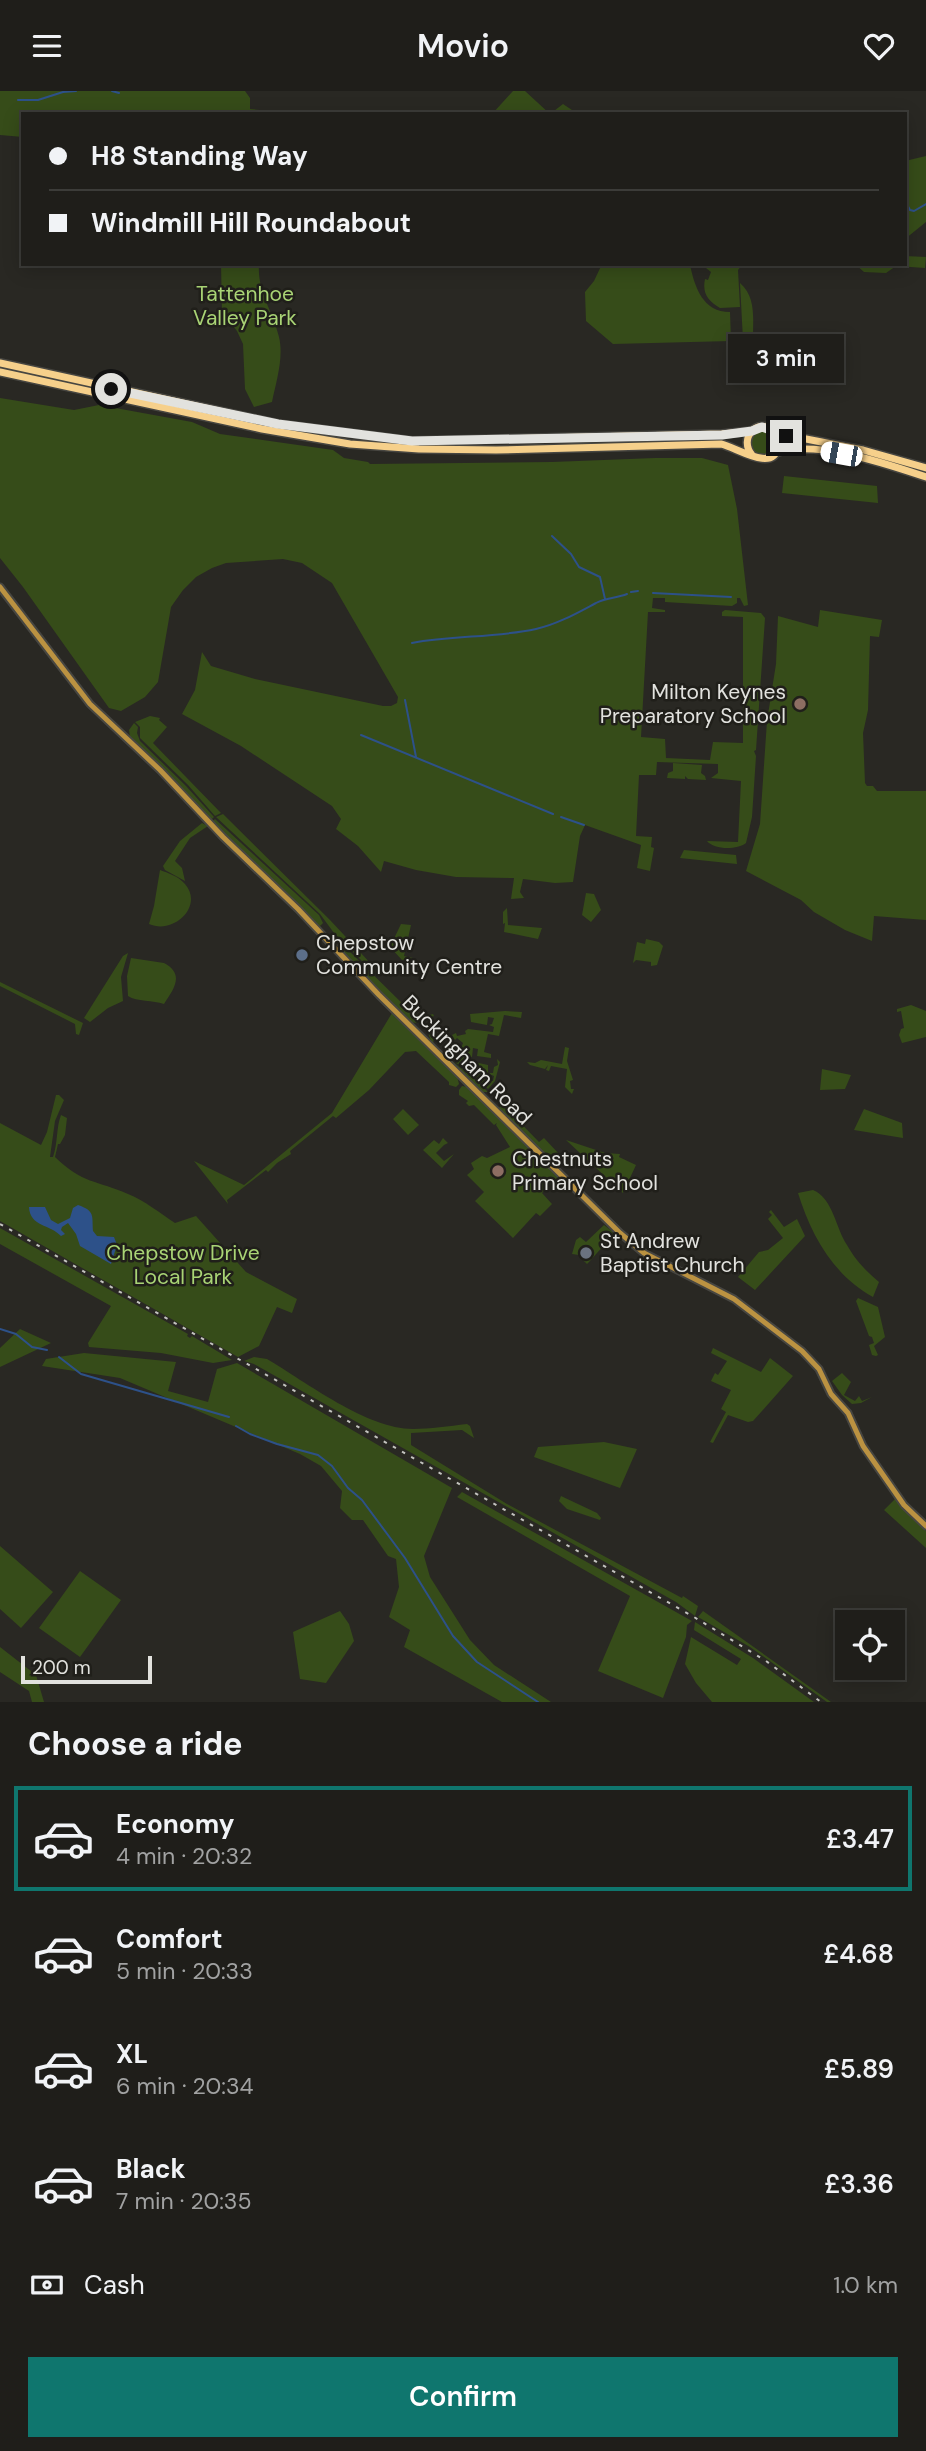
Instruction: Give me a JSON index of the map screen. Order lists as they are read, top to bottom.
{
  "streets": {
    "main road": ["Buckingham Road"]
  },
  "parks": ["Tattenhoe Valley Park", "Chepstow Drive Local Park"],
  "places": [
    "Milton Keynes Preparatory School",
    "Chepstow Community Centre",
    "Chestnuts Primary School",
    "St Andrew Baptist Church"
  ],
  "scale_bar": "200 m",
  "page": {
    "header": "Movio",
    "banner": ["H8 Standing Way", "Windmill Hill Roundabout"],
    "bubble": "3 min",
    "scale": "200 m",
    "heading": "Choose a ride",
    "list": [
      {
        "name": "Economy",
        "note": "4 min · 20:32",
        "value": "£3.47"
      },
      {
        "name": "Comfort",
        "note": "5 min · 20:33",
        "value": "£4.68"
      },
      {
        "name": "XL",
        "note": "6 min · 20:34",
        "value": "£5.89"
      },
      {
        "name": "Black",
        "note": "7 min · 20:35",
        "value": "£3.36"
      }
    ],
    "pay": ["Cash", "1.0 km"],
    "buttons": "Confirm"
  }
}
